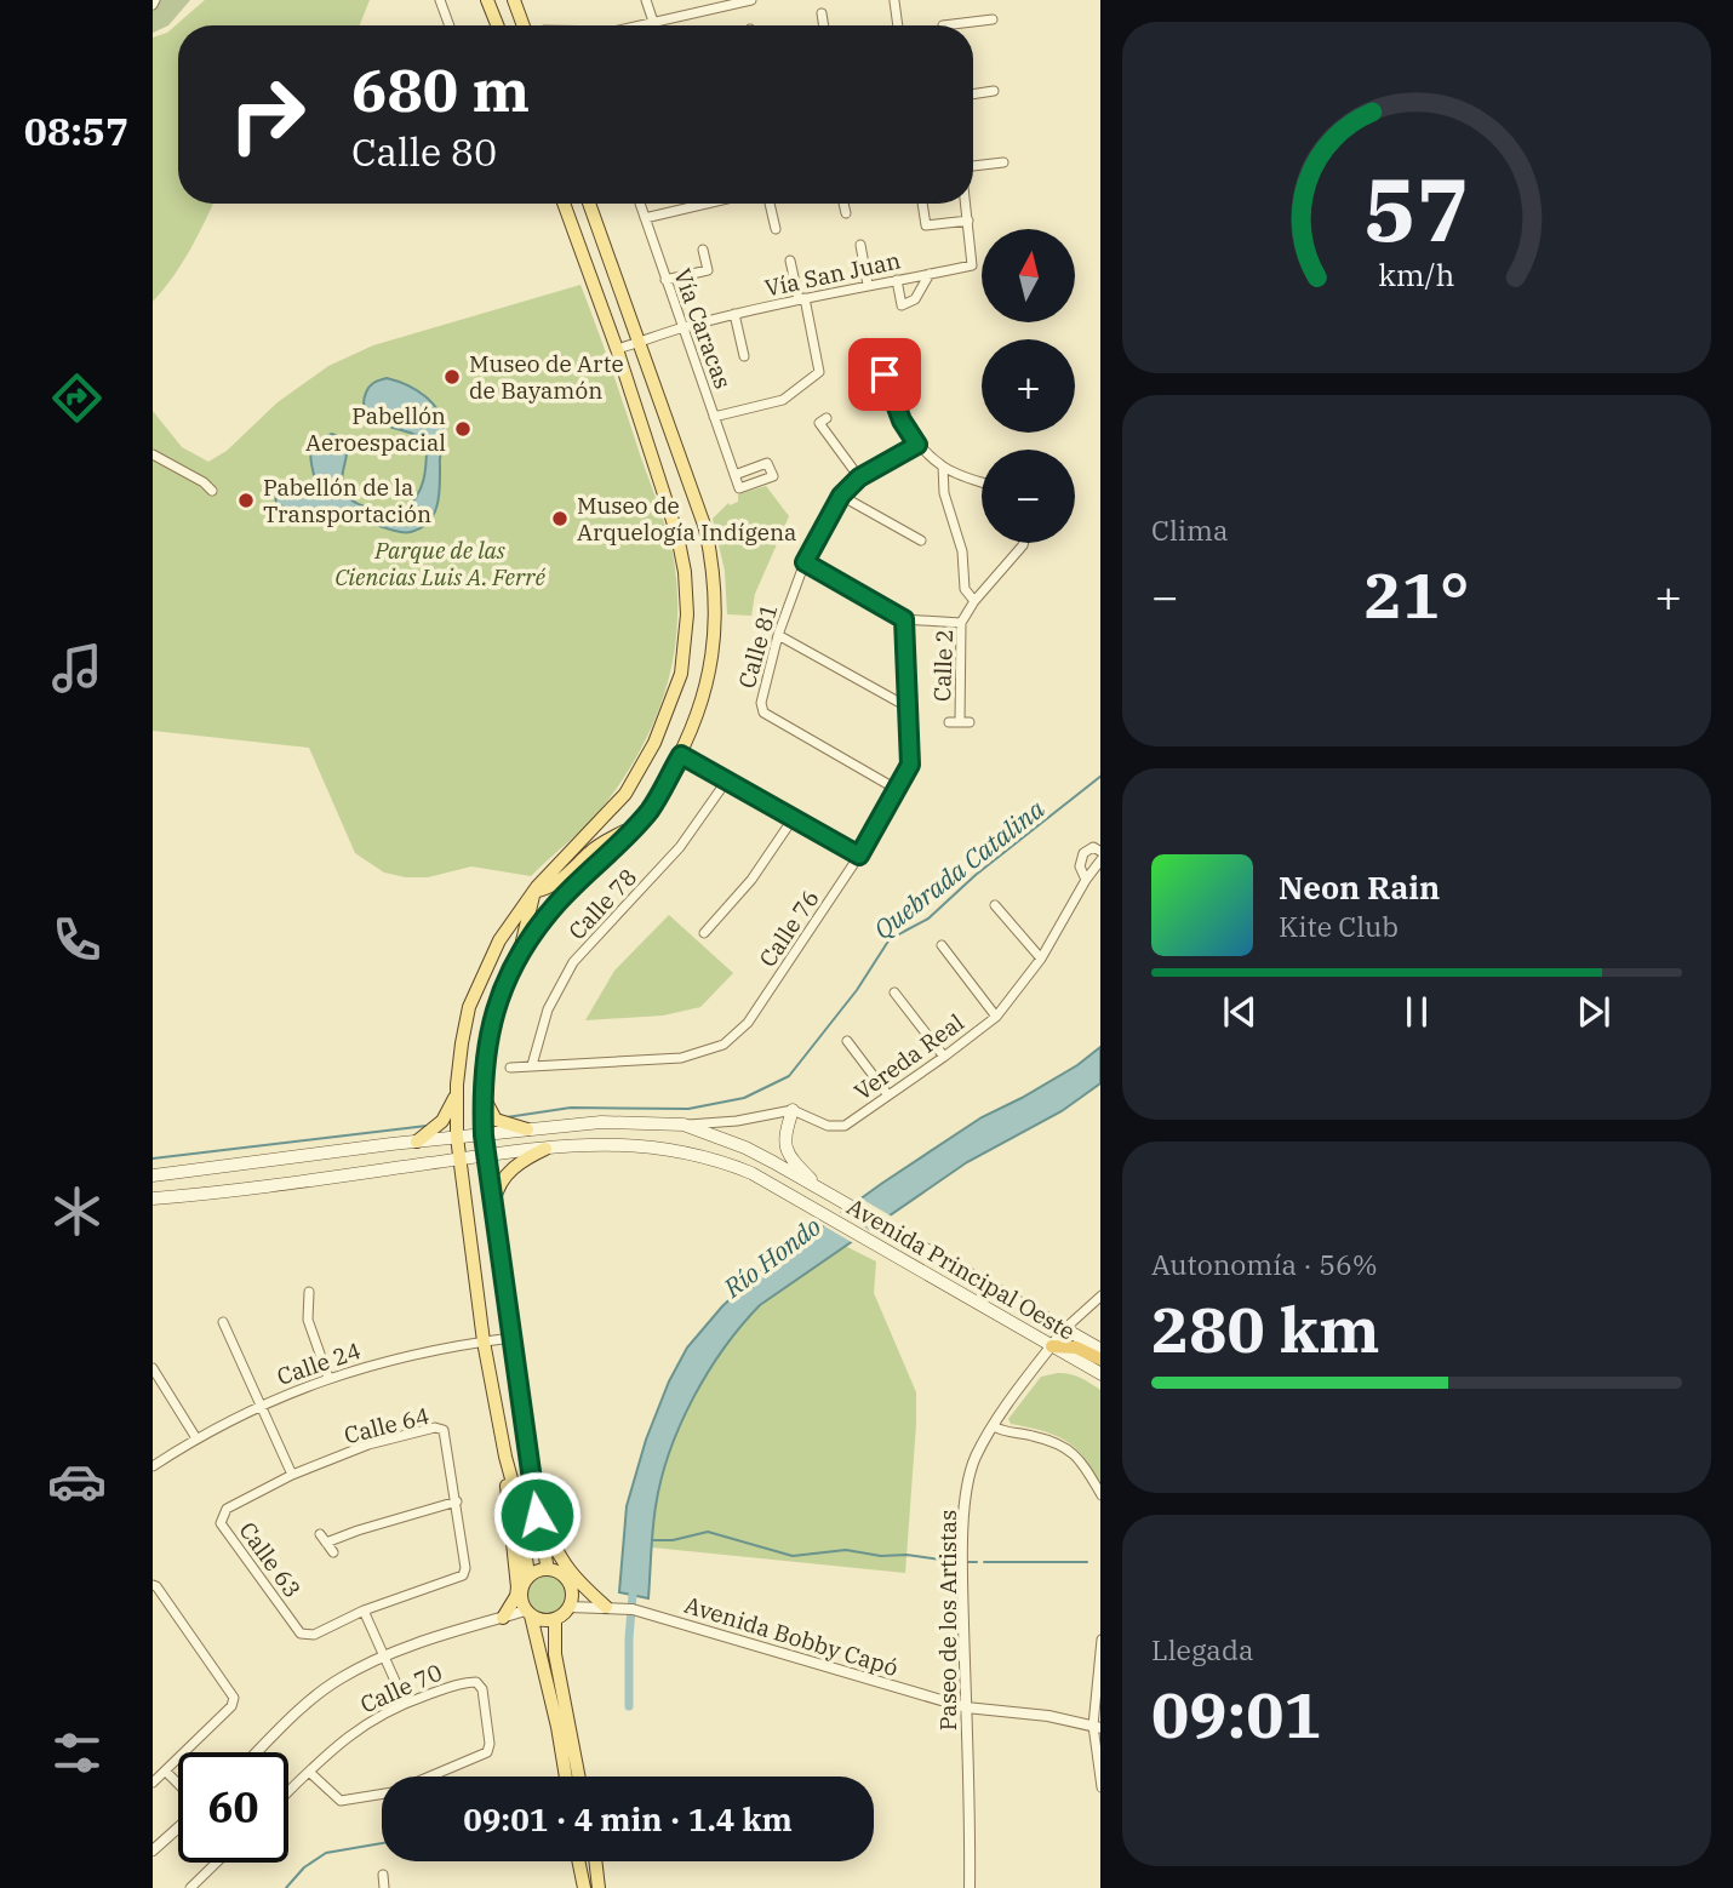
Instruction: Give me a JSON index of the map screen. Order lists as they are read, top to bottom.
{
  "streets": {
    "main road": ["Avenida Principal Oeste"],
    "street": [
      "Vía San Juan",
      "Vía Caracas",
      "Calle 81",
      "Calle 2",
      "Calle 78",
      "Calle 76",
      "Vereda Real",
      "Calle 24",
      "Calle 64",
      "Calle 63",
      "Paseo de los Artistas",
      "Avenida Bobby Capó",
      "Calle 70"
    ]
  },
  "crossings": [
    ["Vía San Juan", "Vía Caracas"],
    ["Calle 81", "Calle 76"],
    ["Calle 78", "Calle 76"],
    ["Avenida Principal Oeste", "Paseo de los Artistas"],
    ["Calle 64", "Calle 63"],
    ["Paseo de los Artistas", "Avenida Bobby Capó"]
  ],
  "water": ["Quebrada Catalina", "Río Hondo"],
  "parks": ["Parque de las Ciencias Luis A. Ferré"],
  "places": [
    "Museo de Arte de Bayamón",
    "Pabellón Aeroespacial",
    "Pabellón de la Transportación",
    "Museo de Arquelogía Indígena"
  ],
  "north": "top",
  "page": {
    "tabs": "08:57",
    "turn": ["680 m", "Calle 80"],
    "map_buttons": ["+", "−"],
    "tile": [
      "Clima",
      ["Autonomía · 56%", "280 km"],
      ["Llegada", "09:01"]
    ],
    "heat": ["−", "21°", "+"],
    "song": ["Neon Rain", "Kite Club"],
    "limit": "60",
    "trip": "09:01 · 4 min · 1.4 km",
    "gauge": ["57", "km/h"]
  }
}
